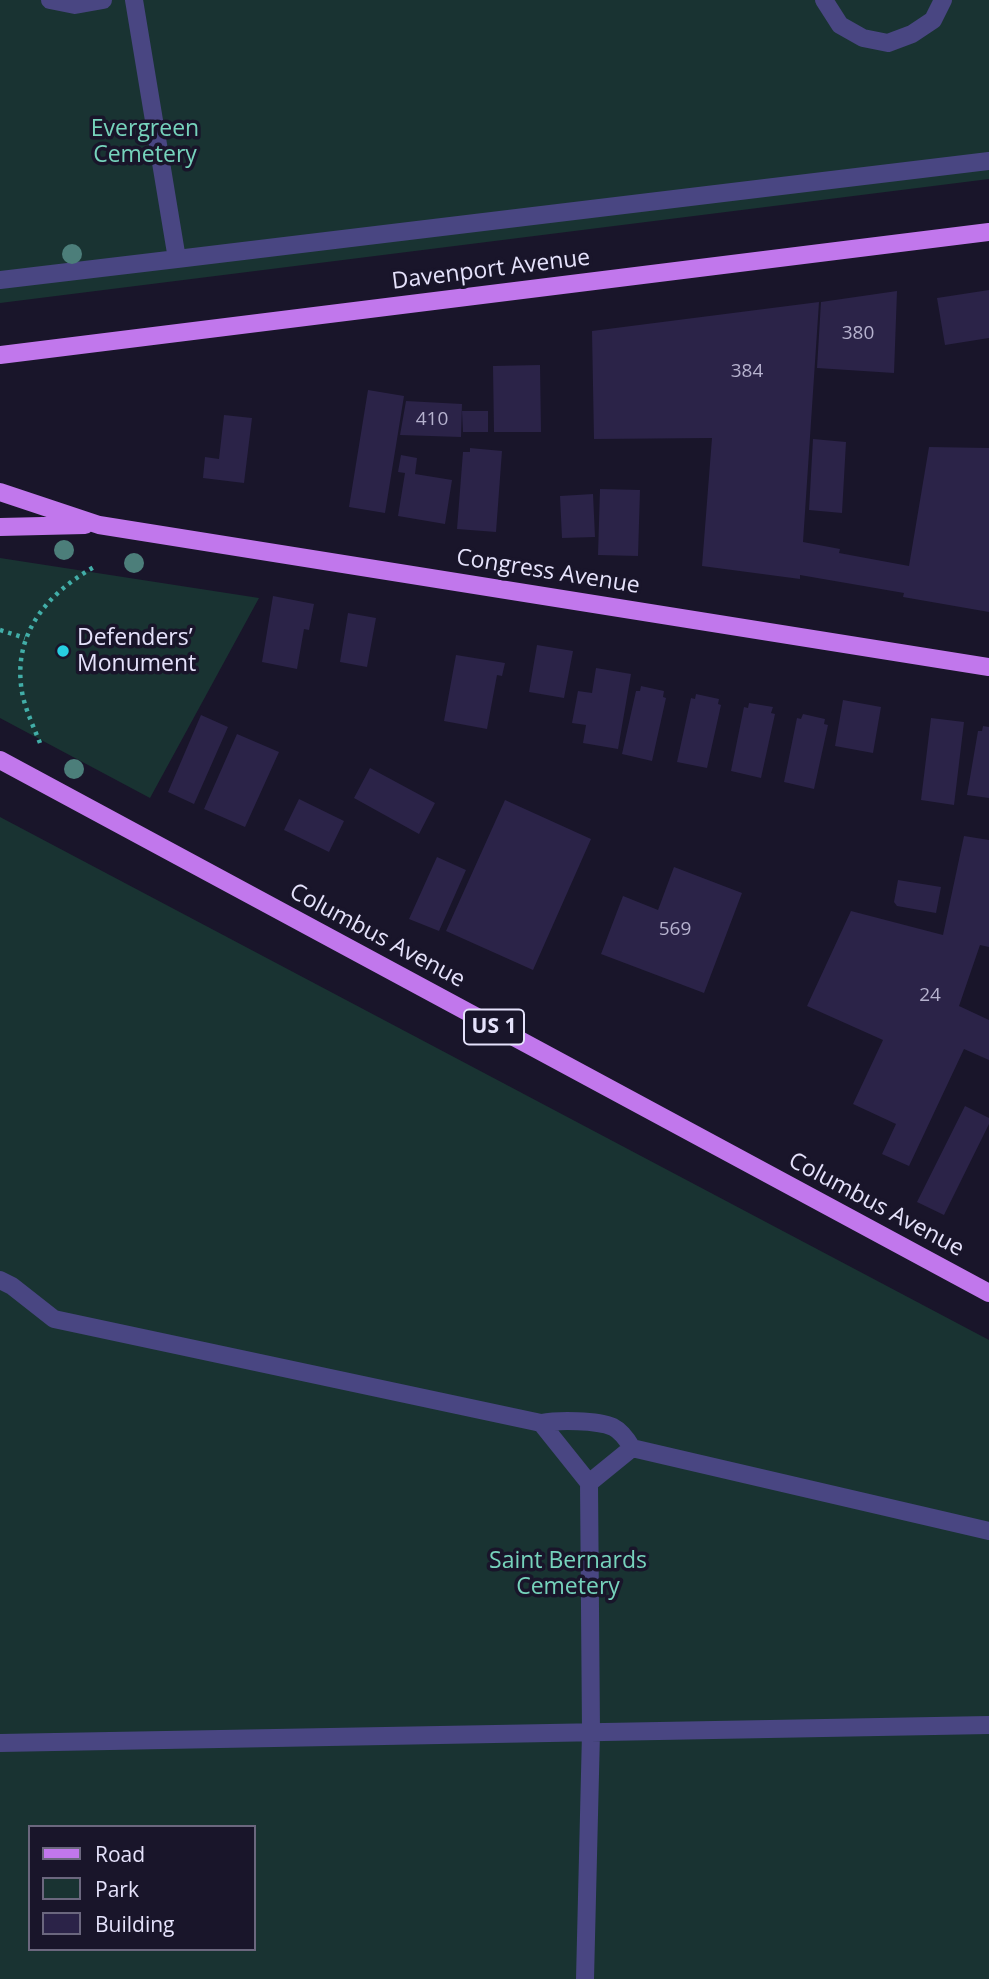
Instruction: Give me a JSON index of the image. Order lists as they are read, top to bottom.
{
  "streets": {
    "main road": [
      "Davenport Avenue",
      "Congress Avenue",
      "Columbus Avenue",
      "US 1"
    ]
  },
  "parks": ["Evergreen Cemetery", "Saint Bernards Cemetery"],
  "places": ["Defenders’ Monument"],
  "house_numbers": [
    "380",
    "384",
    "410",
    "569",
    "24"
  ],
  "legend": ["Road", "Park", "Building"]
}
